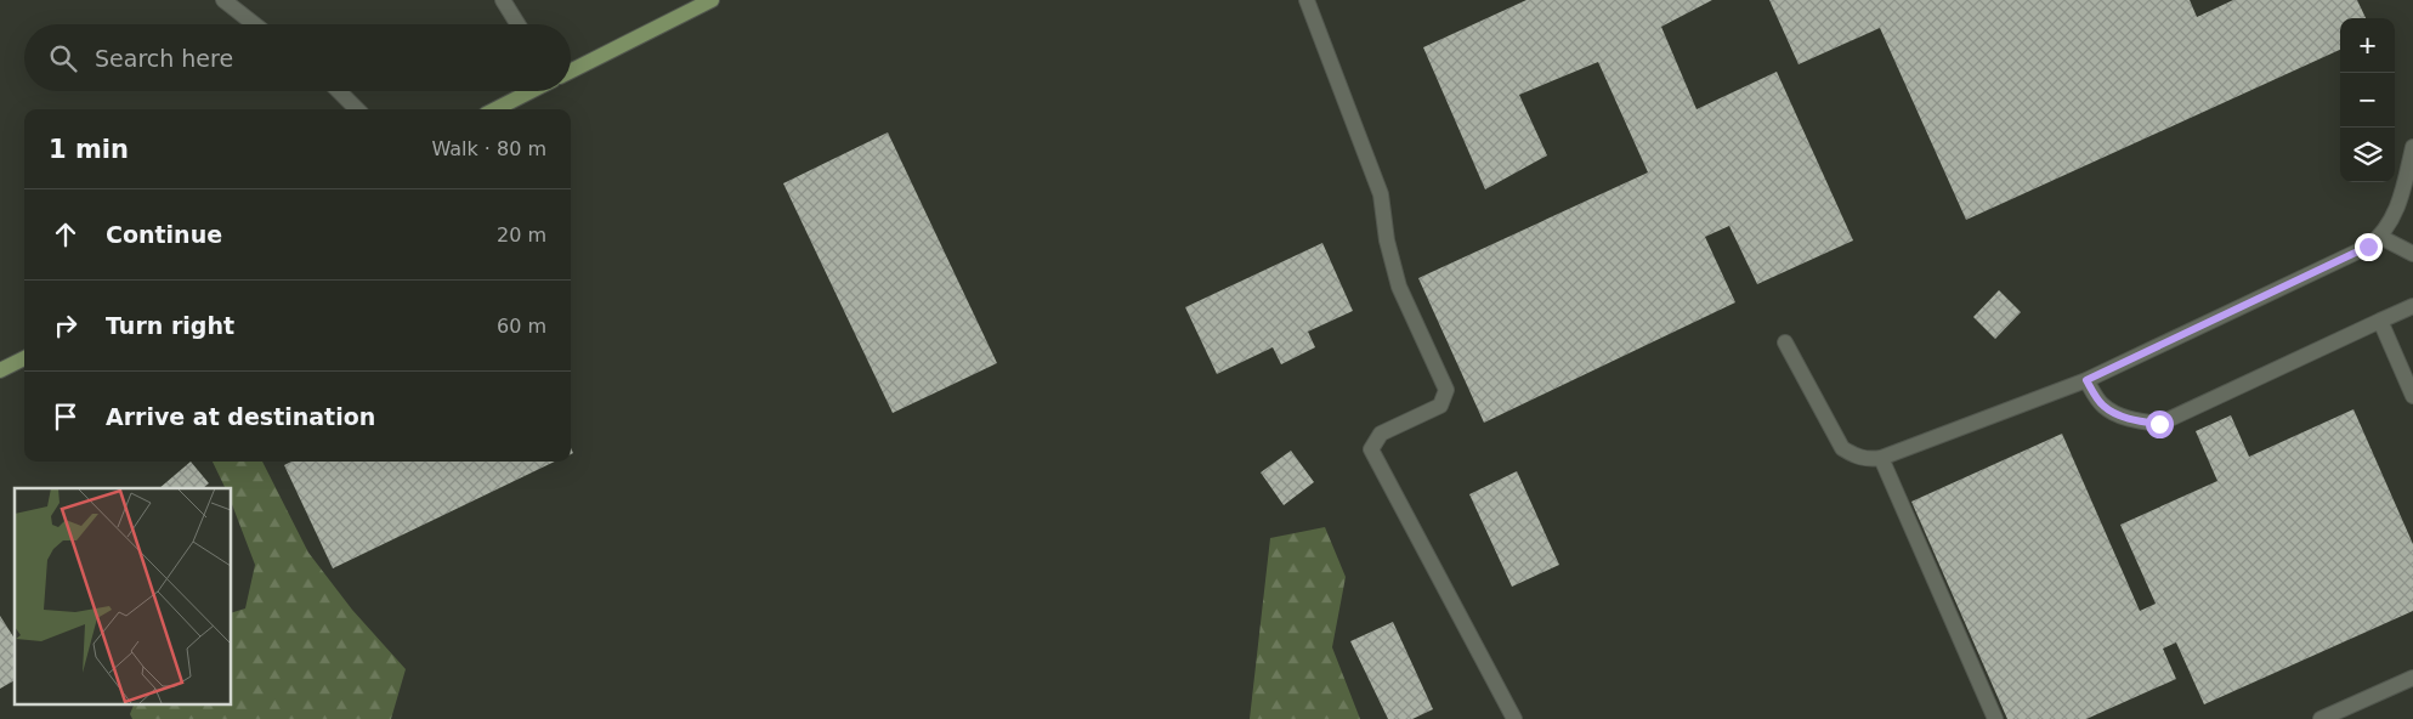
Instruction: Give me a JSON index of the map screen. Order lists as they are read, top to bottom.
{
  "page": {
    "map_buttons": ["+", "−"],
    "search": "Search here",
    "heading": ["1 min", "Walk · 80 m"],
    "list": [
      ["Continue", "20 m"],
      ["Turn right", "60 m"],
      "Arrive at destination"
    ]
  }
}
